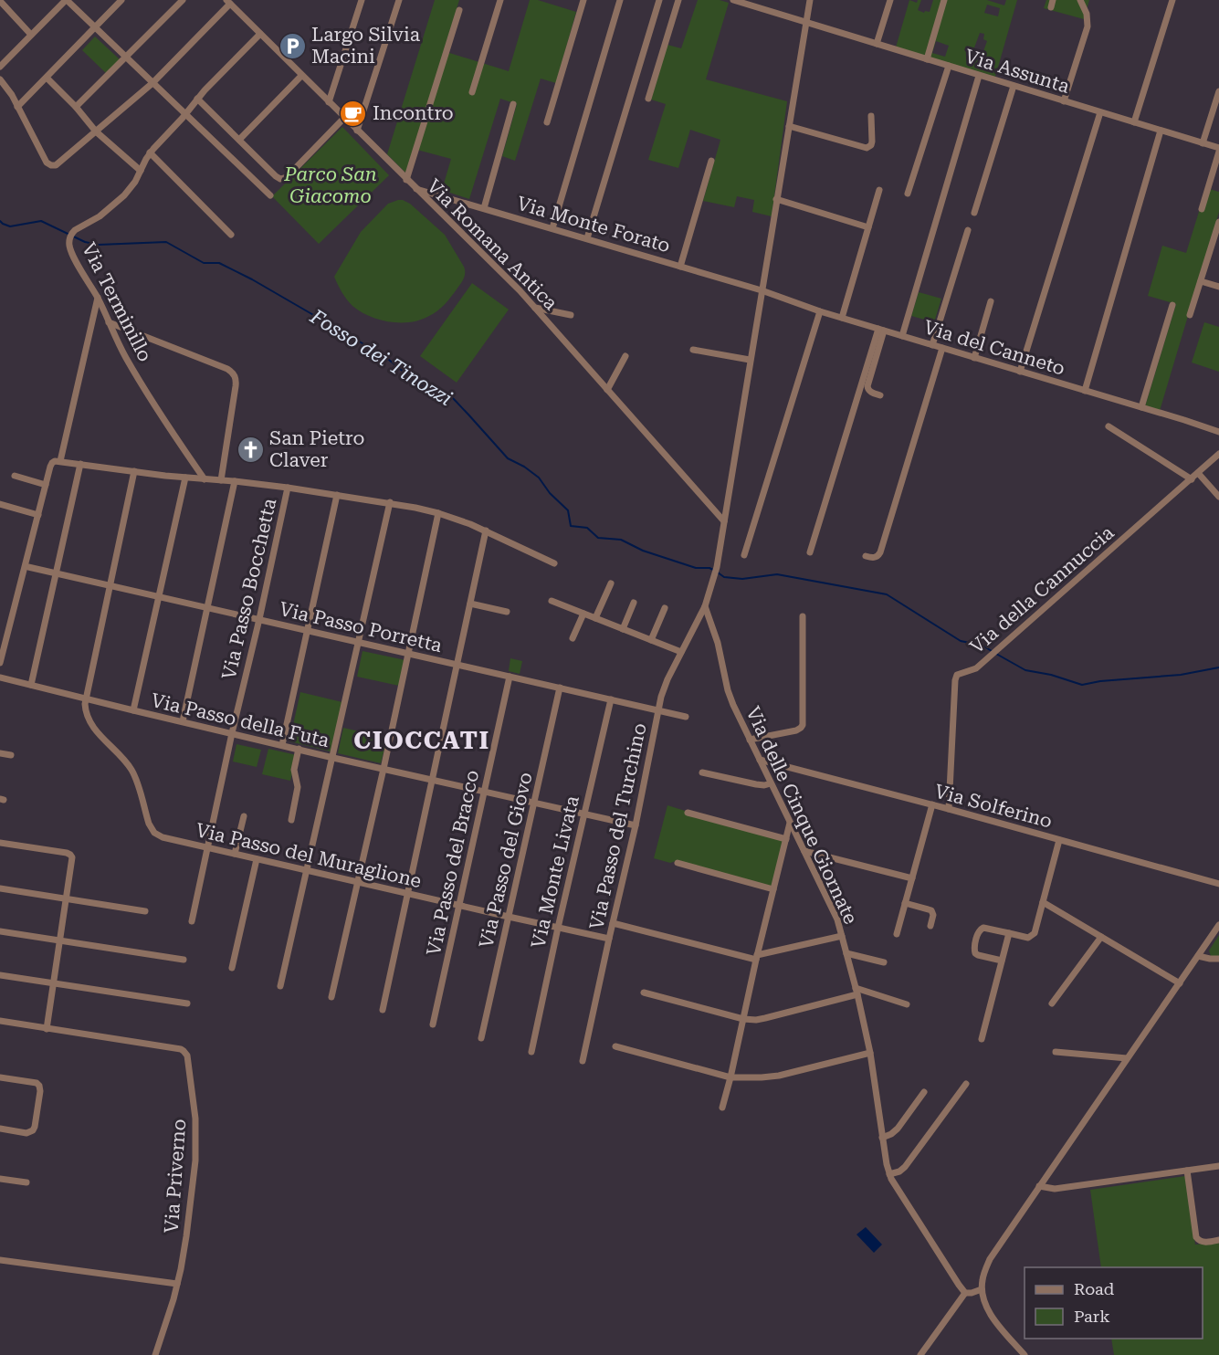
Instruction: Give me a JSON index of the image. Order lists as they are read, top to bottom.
{
  "streets": {
    "street": [
      "Via Assunta",
      "Via Monte Forato",
      "Via Romana Antica",
      "Via Terminillo",
      "Via del Canneto",
      "Via Passo Bocchetta",
      "Via della Cannuccia",
      "Via Passo Porretta",
      "Via Passo della Futa",
      "Via Solferino",
      "Via delle Cinque Giornate",
      "Via Passo del Turchino",
      "Via Passo del Muraglione",
      "Via Passo del Giovo",
      "Via Passo del Bracco",
      "Via Monte Livata",
      "Via Priverno"
    ]
  },
  "crossings": [
    ["Via Assunta", "Via Passo del Turchino"],
    ["Via Monte Forato", "Via Romana Antica"],
    ["Via Monte Forato", "Via del Canneto"],
    ["Via Monte Forato", "Via Passo del Turchino"],
    ["Via Romana Antica", "Via Terminillo"],
    ["Via Romana Antica", "Via Passo del Turchino"],
    ["Via del Canneto", "Via Passo del Turchino"],
    ["Via Passo Bocchetta", "Via Passo Porretta"],
    ["Via Passo Bocchetta", "Via Passo della Futa"],
    ["Via Passo Bocchetta", "Via Passo del Muraglione"],
    ["Via della Cannuccia", "Via Solferino"],
    ["Via Passo Porretta", "Via Passo del Turchino"],
    ["Via Passo Porretta", "Via Passo del Giovo"],
    ["Via Passo Porretta", "Via Passo del Bracco"],
    ["Via Passo Porretta", "Via Monte Livata"],
    ["Via Passo della Futa", "Via Passo del Turchino"],
    ["Via Passo della Futa", "Via Passo del Muraglione"],
    ["Via Passo della Futa", "Via Passo del Giovo"],
    ["Via Passo della Futa", "Via Passo del Bracco"],
    ["Via Passo della Futa", "Via Monte Livata"],
    ["Via Solferino", "Via delle Cinque Giornate"],
    ["Via delle Cinque Giornate", "Via Passo del Turchino"],
    ["Via Passo del Turchino", "Via Passo del Muraglione"],
    ["Via Passo del Muraglione", "Via Passo del Giovo"],
    ["Via Passo del Muraglione", "Via Passo del Bracco"],
    ["Via Passo del Muraglione", "Via Monte Livata"]
  ],
  "districts": ["CIOCCATI"],
  "water": ["Fosso dei Tinozzi"],
  "parks": ["Parco San Giacomo"],
  "places": {
    "parking": ["Largo Silvia Macini"],
    "cafe": ["Incontro"],
    "church": ["San Pietro Claver"]
  },
  "legend": ["Road", "Park"]
}
